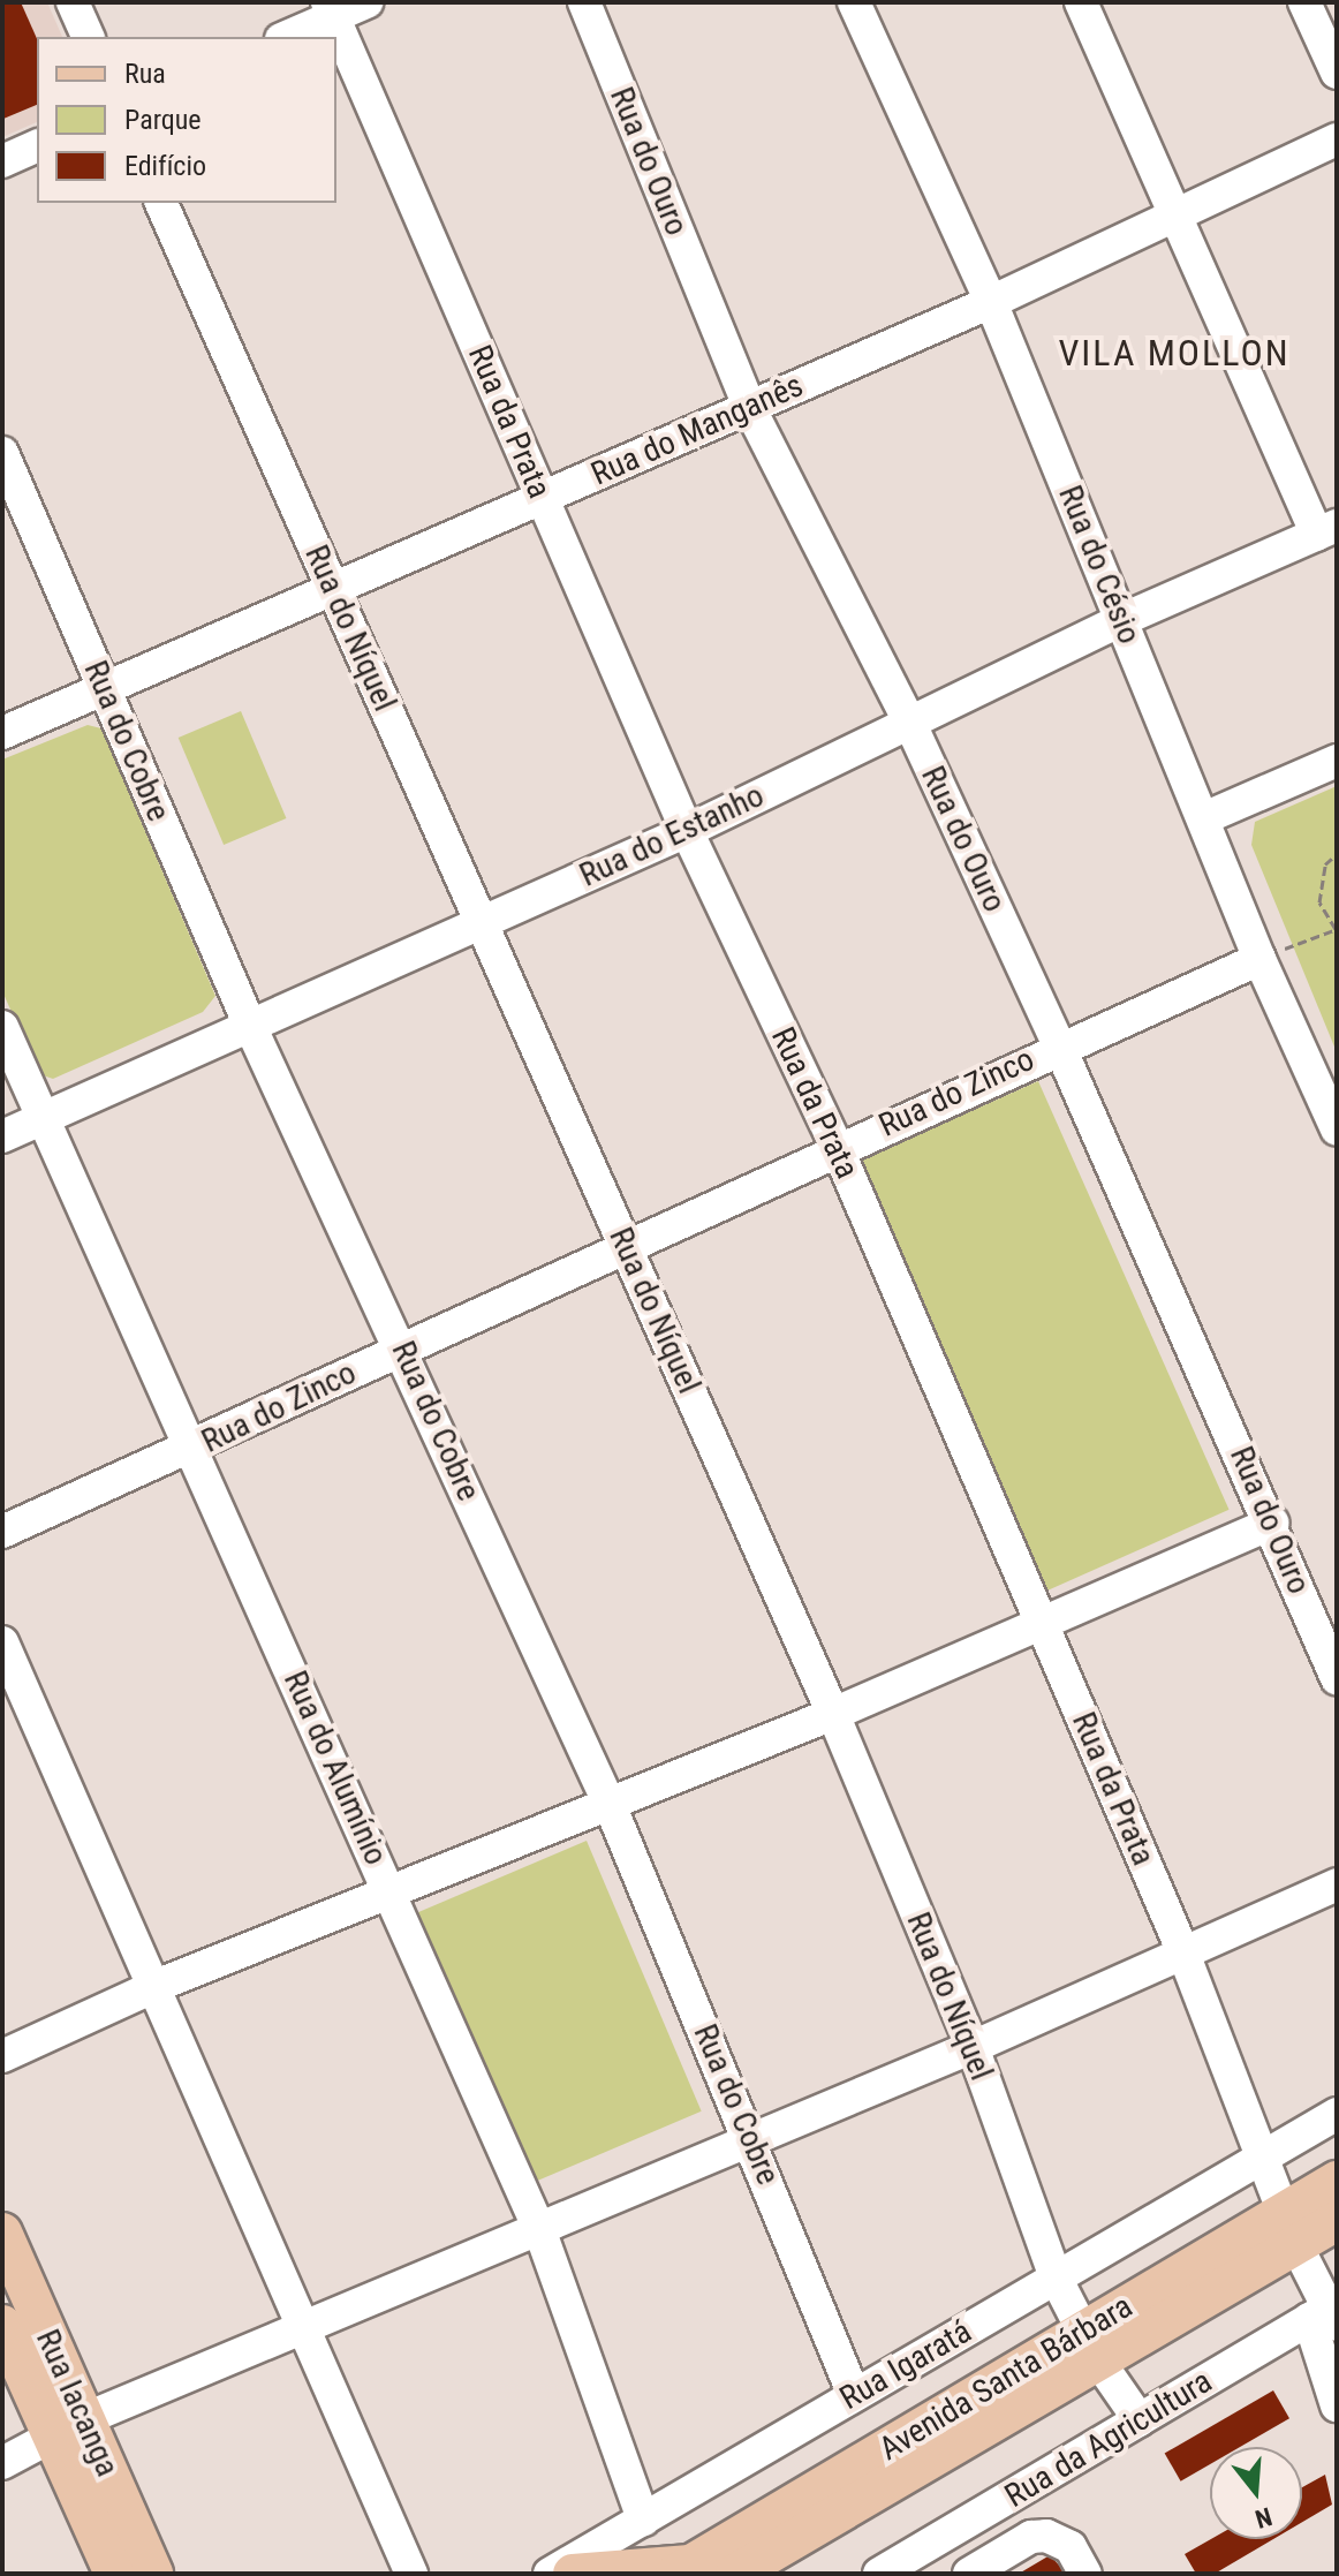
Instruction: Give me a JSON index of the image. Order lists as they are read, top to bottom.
{
  "streets": {
    "main road": ["Avenida Santa Bárbara", "Rua Iacanga"],
    "street": [
      "Rua do Ouro",
      "Rua da Prata",
      "Rua do Manganês",
      "Rua do Césio",
      "Rua do Níquel",
      "Rua do Cobre",
      "Rua do Estanho",
      "Rua do Zinco",
      "Rua do Alumínio",
      "Rua Igaratá",
      "Rua da Agricultura"
    ]
  },
  "crossings": [
    ["Rua do Ouro", "Rua do Manganês"],
    ["Rua do Ouro", "Rua do Estanho"],
    ["Rua do Ouro", "Rua do Zinco"],
    ["Rua da Prata", "Rua do Manganês"],
    ["Rua da Prata", "Rua do Estanho"],
    ["Rua da Prata", "Rua do Zinco"],
    ["Rua da Prata", "Rua Igaratá"],
    ["Rua da Prata", "Avenida Santa Bárbara"],
    ["Rua da Prata", "Rua da Agricultura"],
    ["Rua do Manganês", "Rua do Césio"],
    ["Rua do Manganês", "Rua do Níquel"],
    ["Rua do Manganês", "Rua do Cobre"],
    ["Rua do Césio", "Rua do Estanho"],
    ["Rua do Césio", "Rua do Zinco"],
    ["Rua do Níquel", "Rua do Estanho"],
    ["Rua do Níquel", "Rua do Zinco"],
    ["Rua do Níquel", "Rua Igaratá"],
    ["Rua do Níquel", "Avenida Santa Bárbara"],
    ["Rua do Níquel", "Rua da Agricultura"],
    ["Rua do Cobre", "Rua do Estanho"],
    ["Rua do Cobre", "Rua do Zinco"],
    ["Rua do Cobre", "Rua Igaratá"],
    ["Rua do Estanho", "Rua do Alumínio"],
    ["Rua do Zinco", "Rua do Alumínio"],
    ["Rua do Alumínio", "Rua Igaratá"]
  ],
  "districts": ["VILA MOLLON"],
  "legend": ["Rua", "Parque", "Edifício"],
  "north": "bottom"
}
